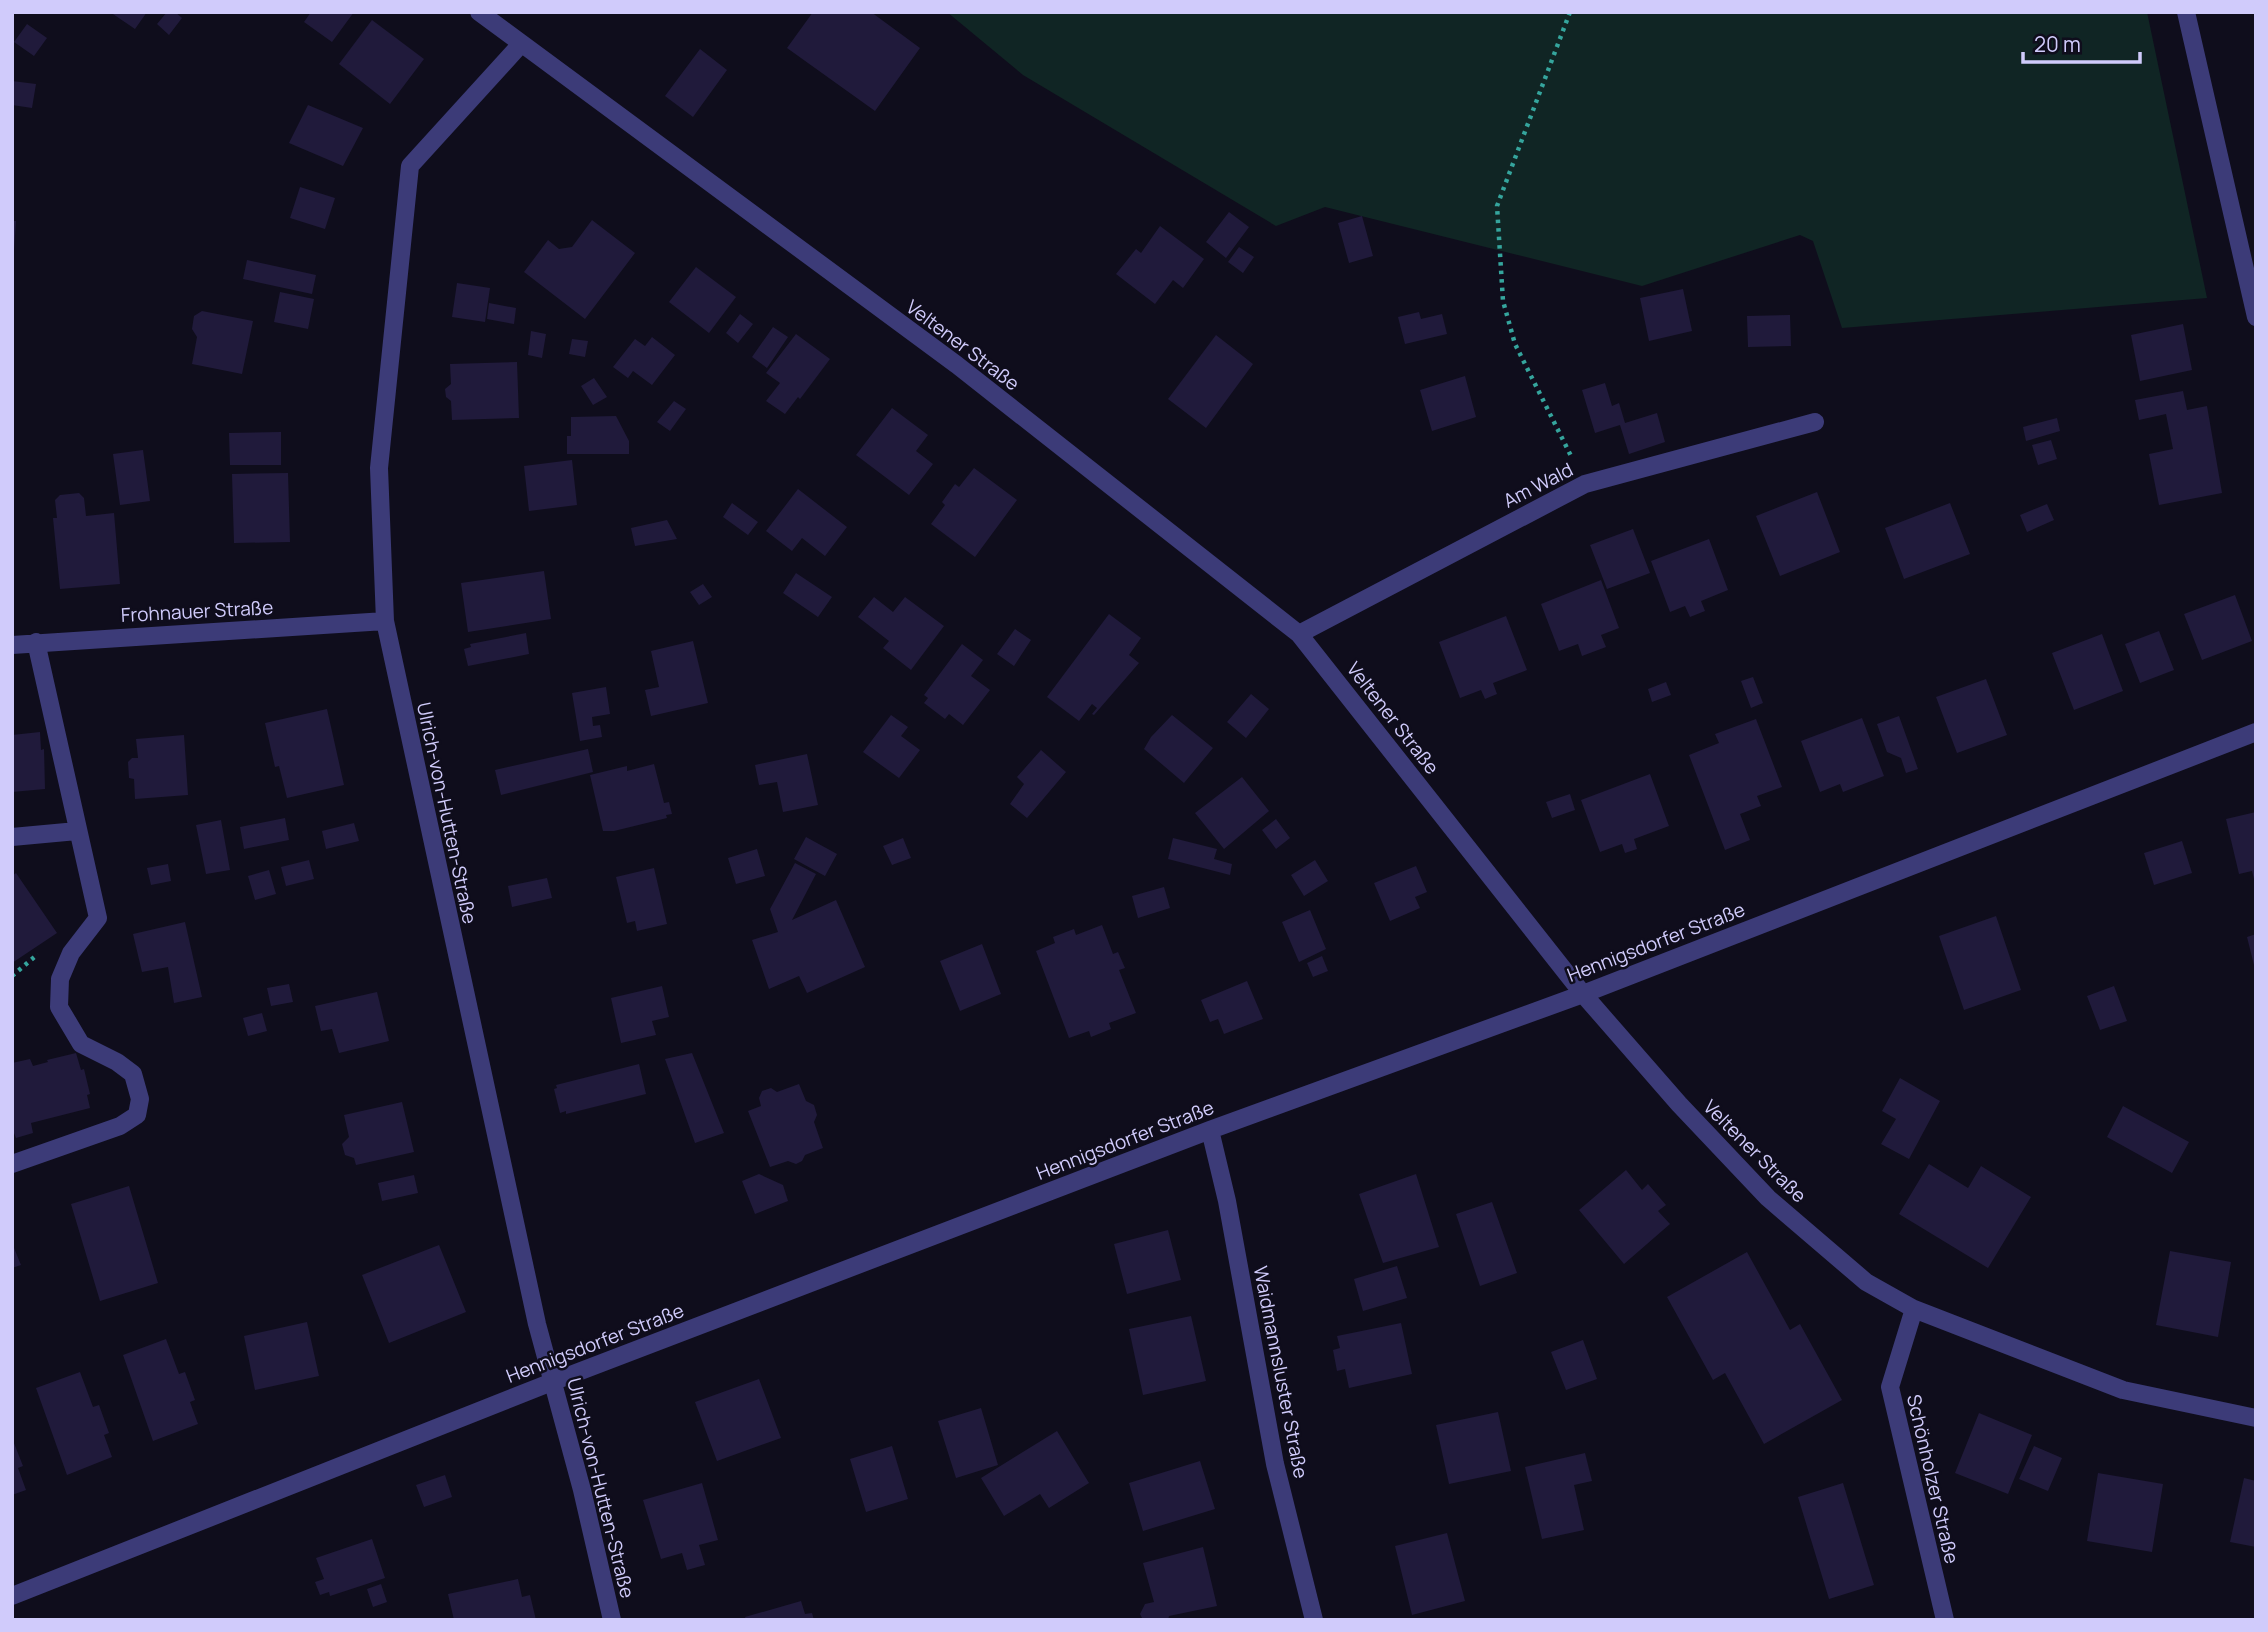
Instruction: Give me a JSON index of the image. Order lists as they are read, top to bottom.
{
  "streets": {
    "street": [
      "Veltener Straße",
      "Am Wald",
      "Frohnauer Straße",
      "Ulrich-von-Hutten-Straße",
      "Hennigsdorfer Straße",
      "Waidmannsluster Straße",
      "Schönholzer Straße"
    ]
  },
  "crossings": [
    ["Veltener Straße", "Am Wald"],
    ["Veltener Straße", "Ulrich-von-Hutten-Straße"],
    ["Veltener Straße", "Hennigsdorfer Straße"],
    ["Veltener Straße", "Schönholzer Straße"],
    ["Frohnauer Straße", "Ulrich-von-Hutten-Straße"],
    ["Ulrich-von-Hutten-Straße", "Hennigsdorfer Straße"],
    ["Hennigsdorfer Straße", "Waidmannsluster Straße"]
  ],
  "scale_bar": "20 m"
}
